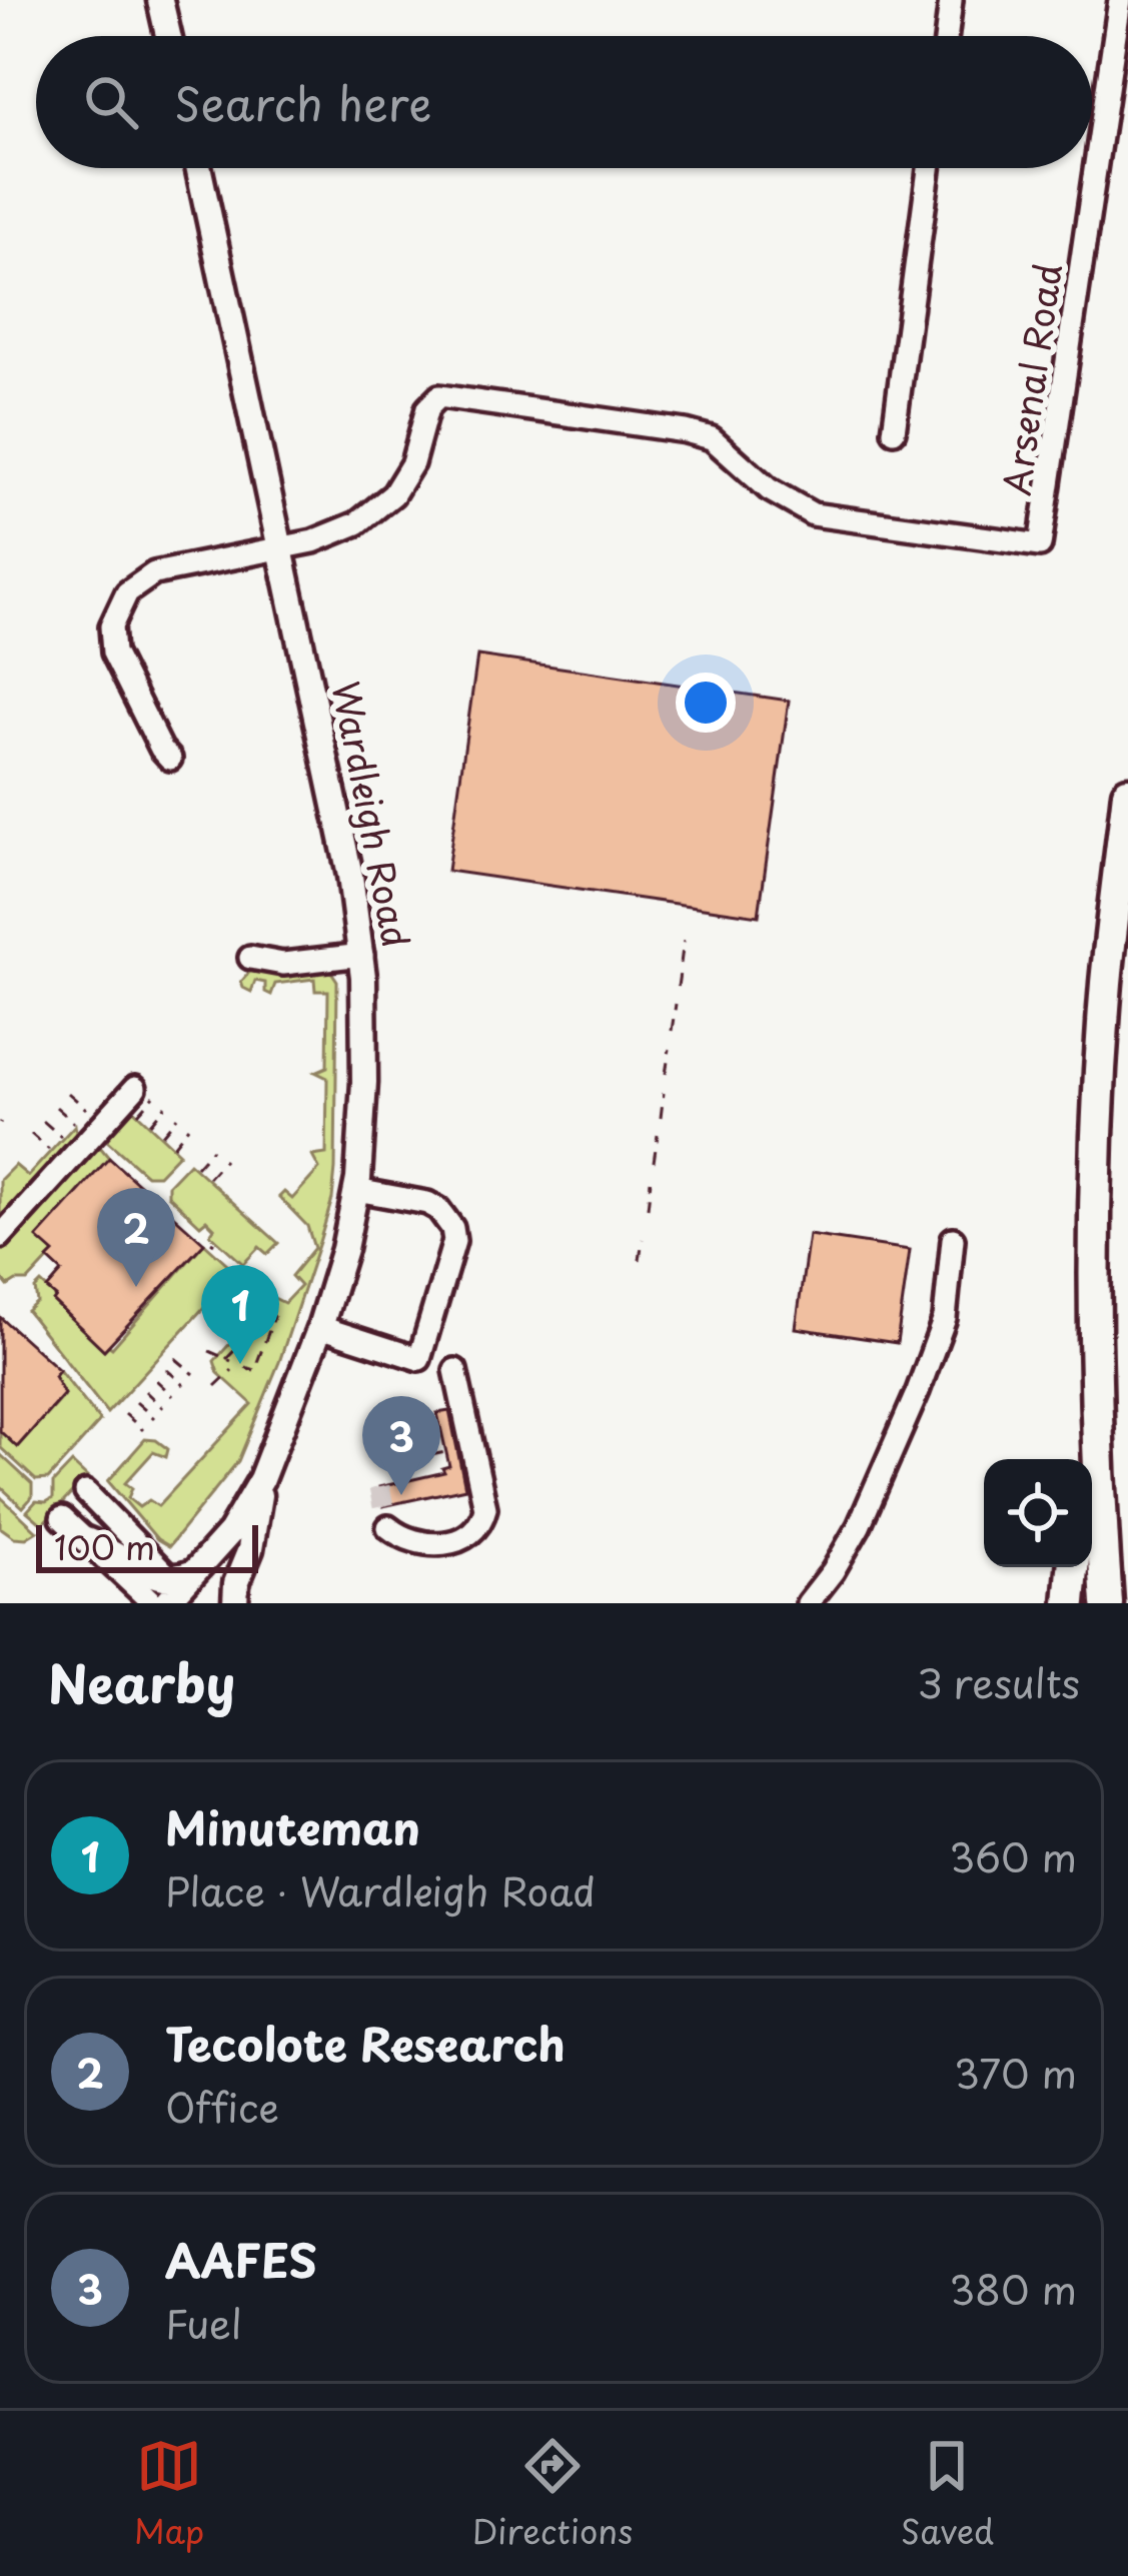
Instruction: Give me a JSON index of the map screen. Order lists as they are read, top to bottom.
{
  "streets": {
    "main road": ["Wardleigh Road"],
    "street": ["Arsenal Road"]
  },
  "crossings": [
    ["Arsenal Road", "Wardleigh Road"]
  ],
  "scale_bar": "100 m",
  "page": {
    "search": "Search here",
    "pins": ["2", "1", "3"],
    "scale": "100 m",
    "heading": ["Nearby", "3 results"],
    "list": [
      {
        "mark": "1",
        "name": "Minuteman",
        "note": "Place · Wardleigh Road",
        "value": "360 m"
      },
      {
        "mark": "2",
        "name": "Tecolote Research",
        "note": "Office",
        "value": "370 m"
      },
      {
        "mark": "3",
        "name": "AAFES",
        "note": "Fuel",
        "value": "380 m"
      }
    ],
    "nav": ["Map", "Directions", "Saved"]
  }
}
